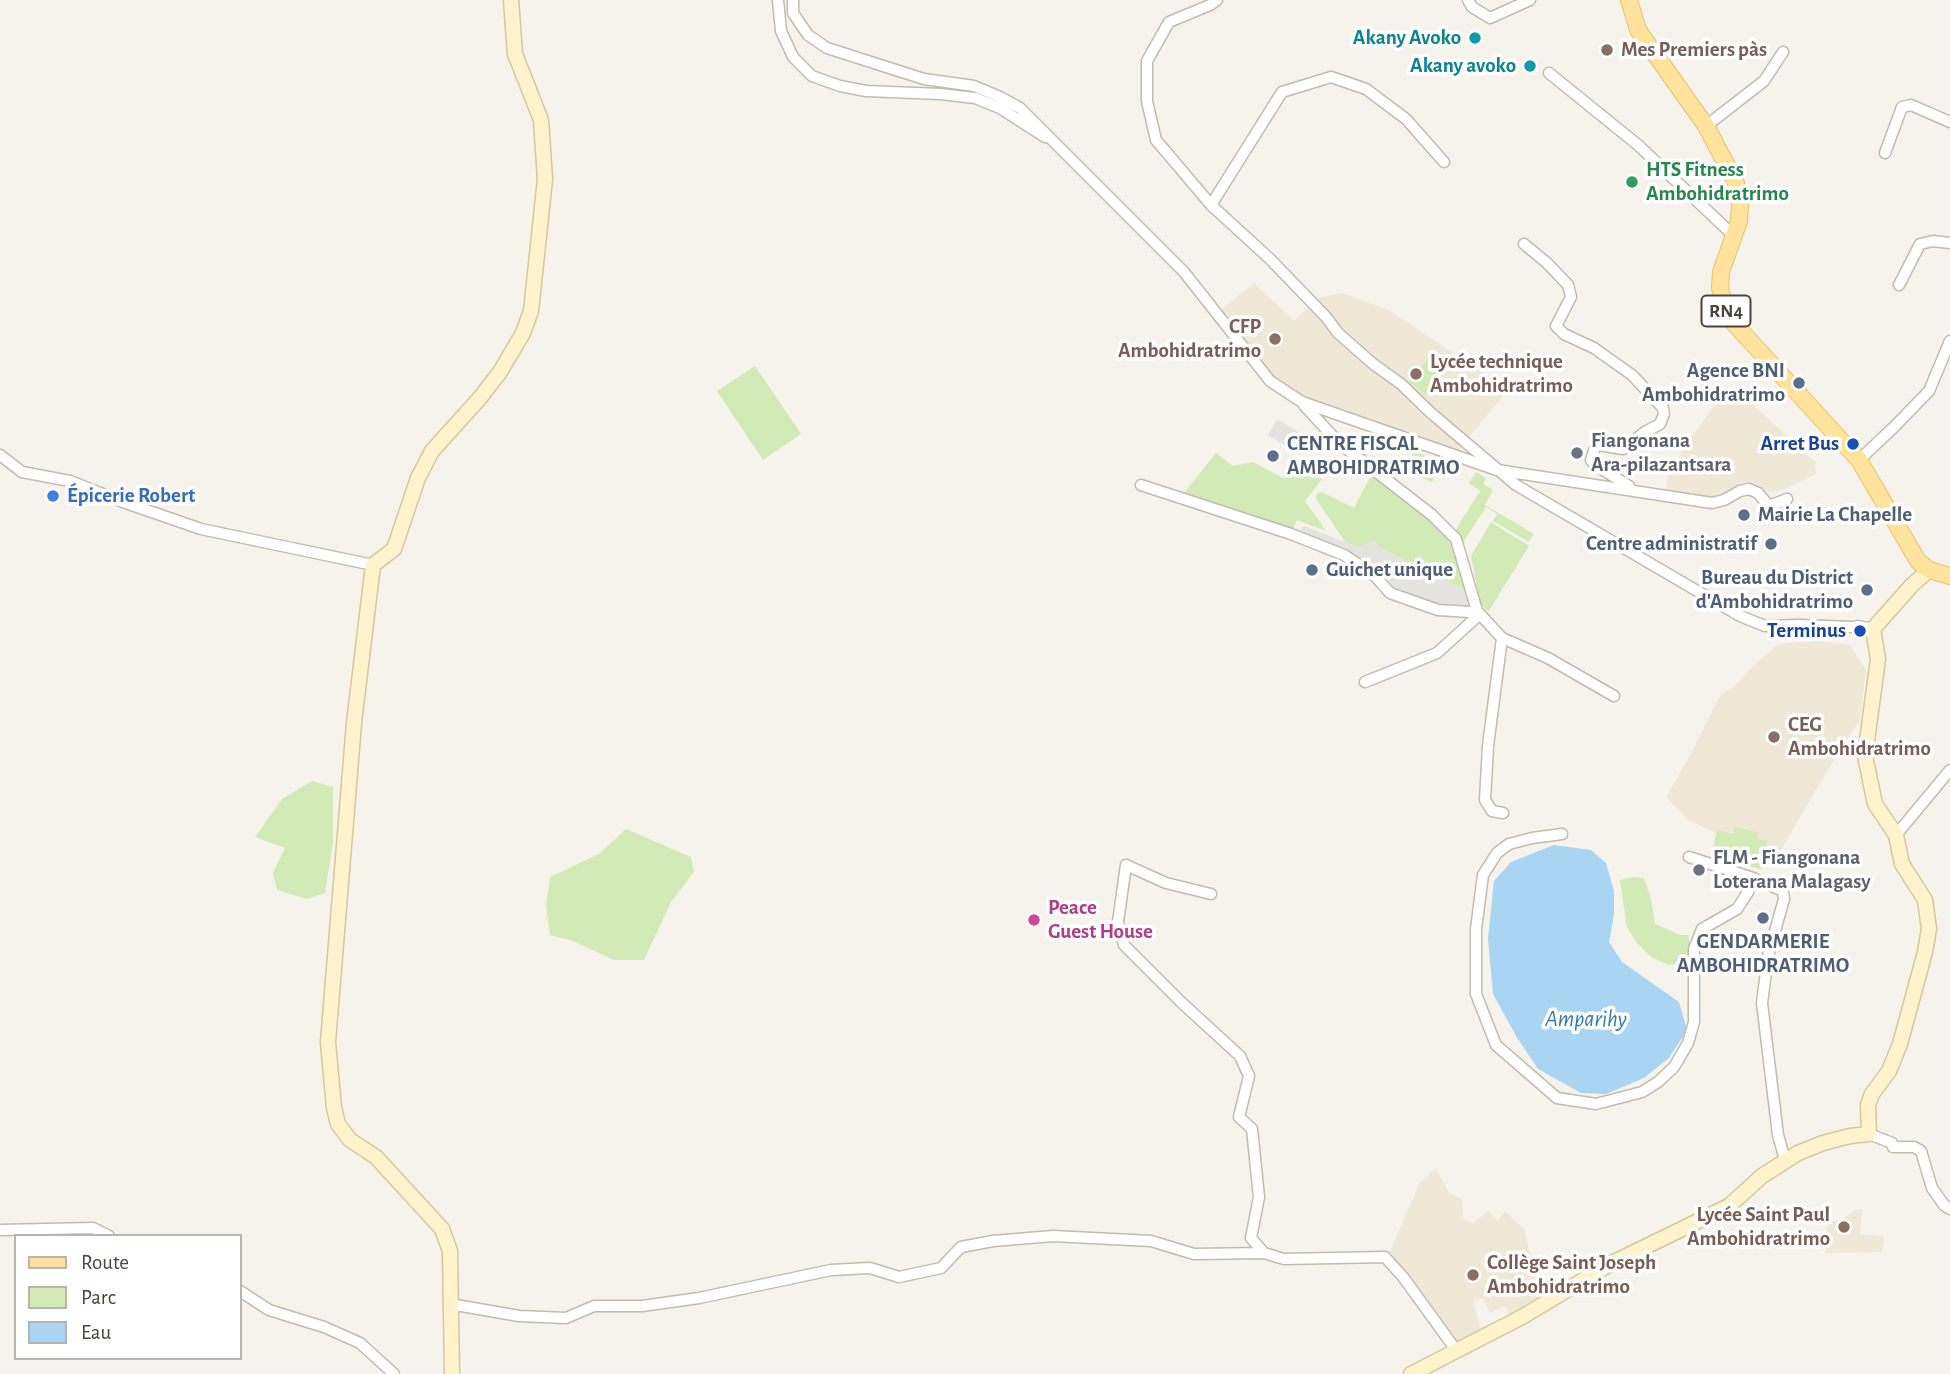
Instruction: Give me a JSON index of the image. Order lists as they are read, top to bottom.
{
  "streets": {
    "main road": ["RN4"]
  },
  "water": ["Amparihy"],
  "places": [
    "Akany Avoko",
    "Mes Premiers pàs",
    "Akany avoko",
    "HTS Fitness Ambohidratrimo",
    "CFP Ambohidratrimo",
    "Lycée technique Ambohidratrimo",
    "Agence BNI Ambohidratrimo",
    "Arret Bus",
    "Fiangonana Ara-pilazantsara",
    "CENTRE FISCAL AMBOHIDRATRIMO",
    "Épicerie Robert",
    "Mairie La Chapelle",
    "Centre administratif",
    "Guichet unique",
    "Bureau du District d'Ambohidratrimo",
    "Terminus",
    "CEG Ambohidratrimo",
    "FLM - Fiangonana Loterana Malagasy",
    "GENDARMERIE AMBOHIDRATRIMO",
    "Peace Guest House",
    "Lycée Saint Paul Ambohidratrimo",
    "Collège Saint Joseph Ambohidratrimo"
  ],
  "legend": ["Route", "Parc", "Eau"]
}
